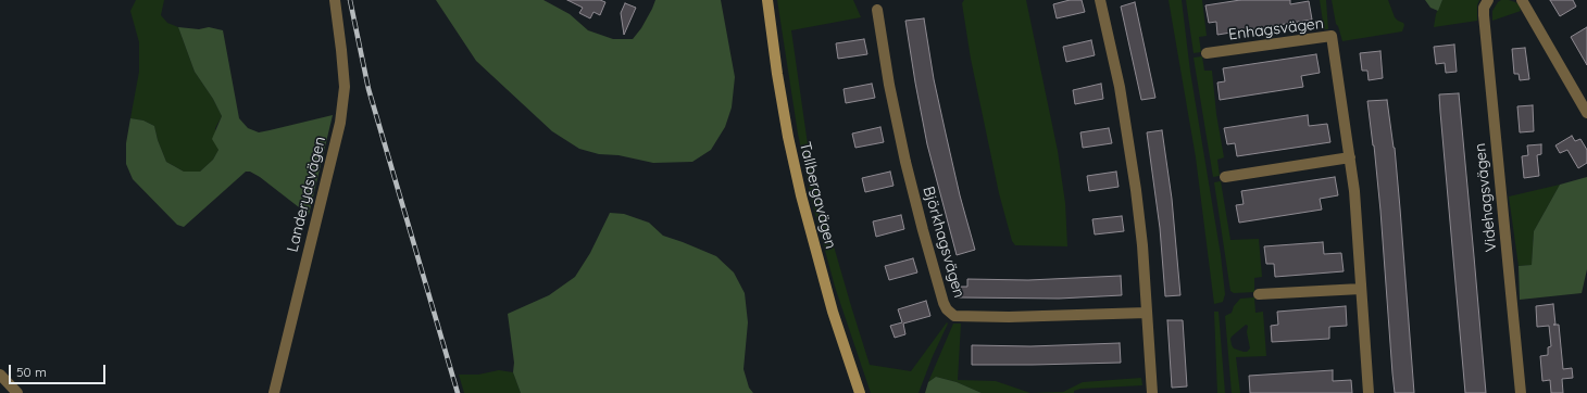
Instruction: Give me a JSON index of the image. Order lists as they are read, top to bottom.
{
  "streets": {
    "street": [
      "Enhagsvägen",
      "Landerydsvägen",
      "Tallbergavägen",
      "Videhagsvägen",
      "Björkhagsvägen"
    ]
  },
  "scale_bar": "50 m"
}
